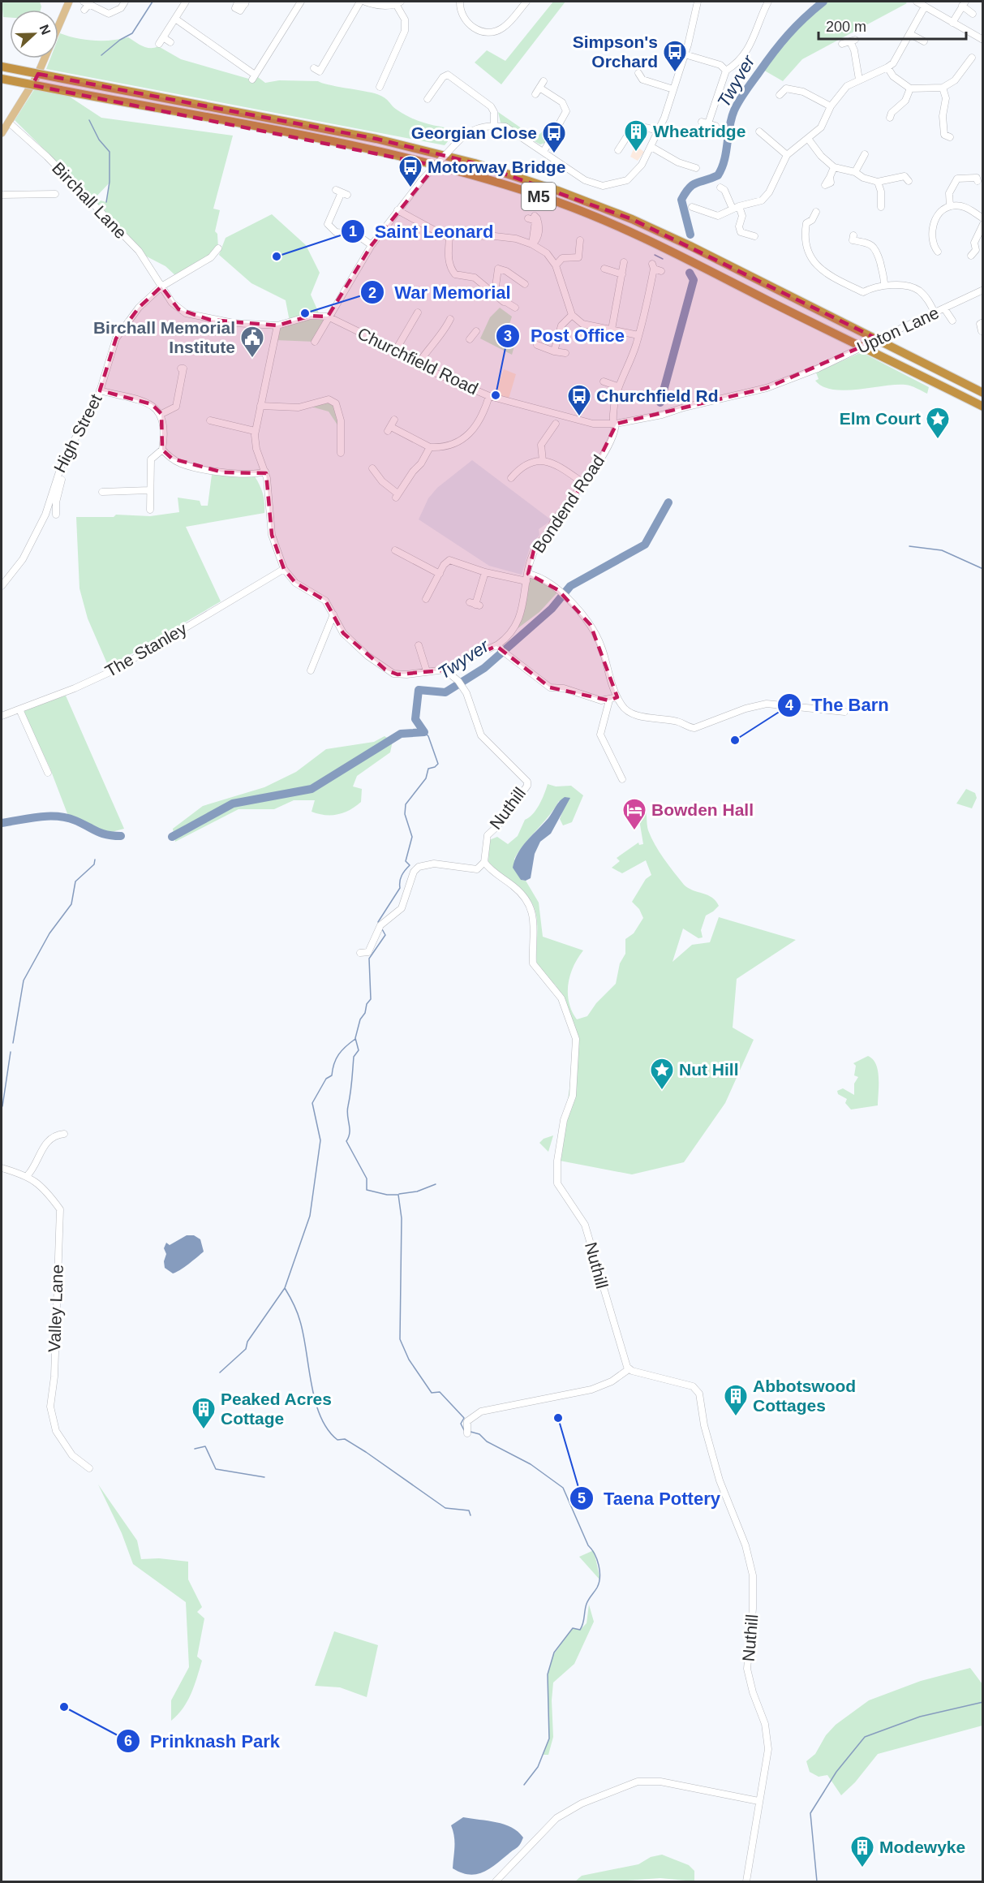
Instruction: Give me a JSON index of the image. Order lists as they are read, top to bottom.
{
  "streets": {
    "highway": ["M5"],
    "street": [
      "Birchall Lane",
      "Upton Lane",
      "Churchfield Road",
      "High Street",
      "Bondend Road",
      "The Stanley",
      "Nuthill",
      "Valley Lane"
    ]
  },
  "crossings": [
    ["Birchall Lane", "Churchfield Road"],
    ["Birchall Lane", "High Street"],
    ["Birchall Lane", "Bondend Road"],
    ["Upton Lane", "Churchfield Road"],
    ["Churchfield Road", "Bondend Road"],
    ["Bondend Road", "The Stanley"],
    ["Bondend Road", "Nuthill"]
  ],
  "water": ["Twyver"],
  "places": {
    "bus stop": [
      "Simpson's Orchard",
      "Georgian Close",
      "Motorway Bridge",
      "Churchfield Rd"
    ],
    "building": [
      "Wheatridge",
      "Abbotswood Cottages",
      "Peaked Acres Cottage",
      "Modewyke"
    ],
    "other": [
      "Saint Leonard",
      "War Memorial",
      "Post Office",
      "The Barn",
      "Taena Pottery",
      "Prinknash Park"
    ],
    "public building": ["Birchall Memorial Institute"],
    "place": ["Elm Court", "Nut Hill"],
    "hotel": ["Bowden Hall"]
  },
  "scale_bar": "200 m",
  "north": "right"
}
